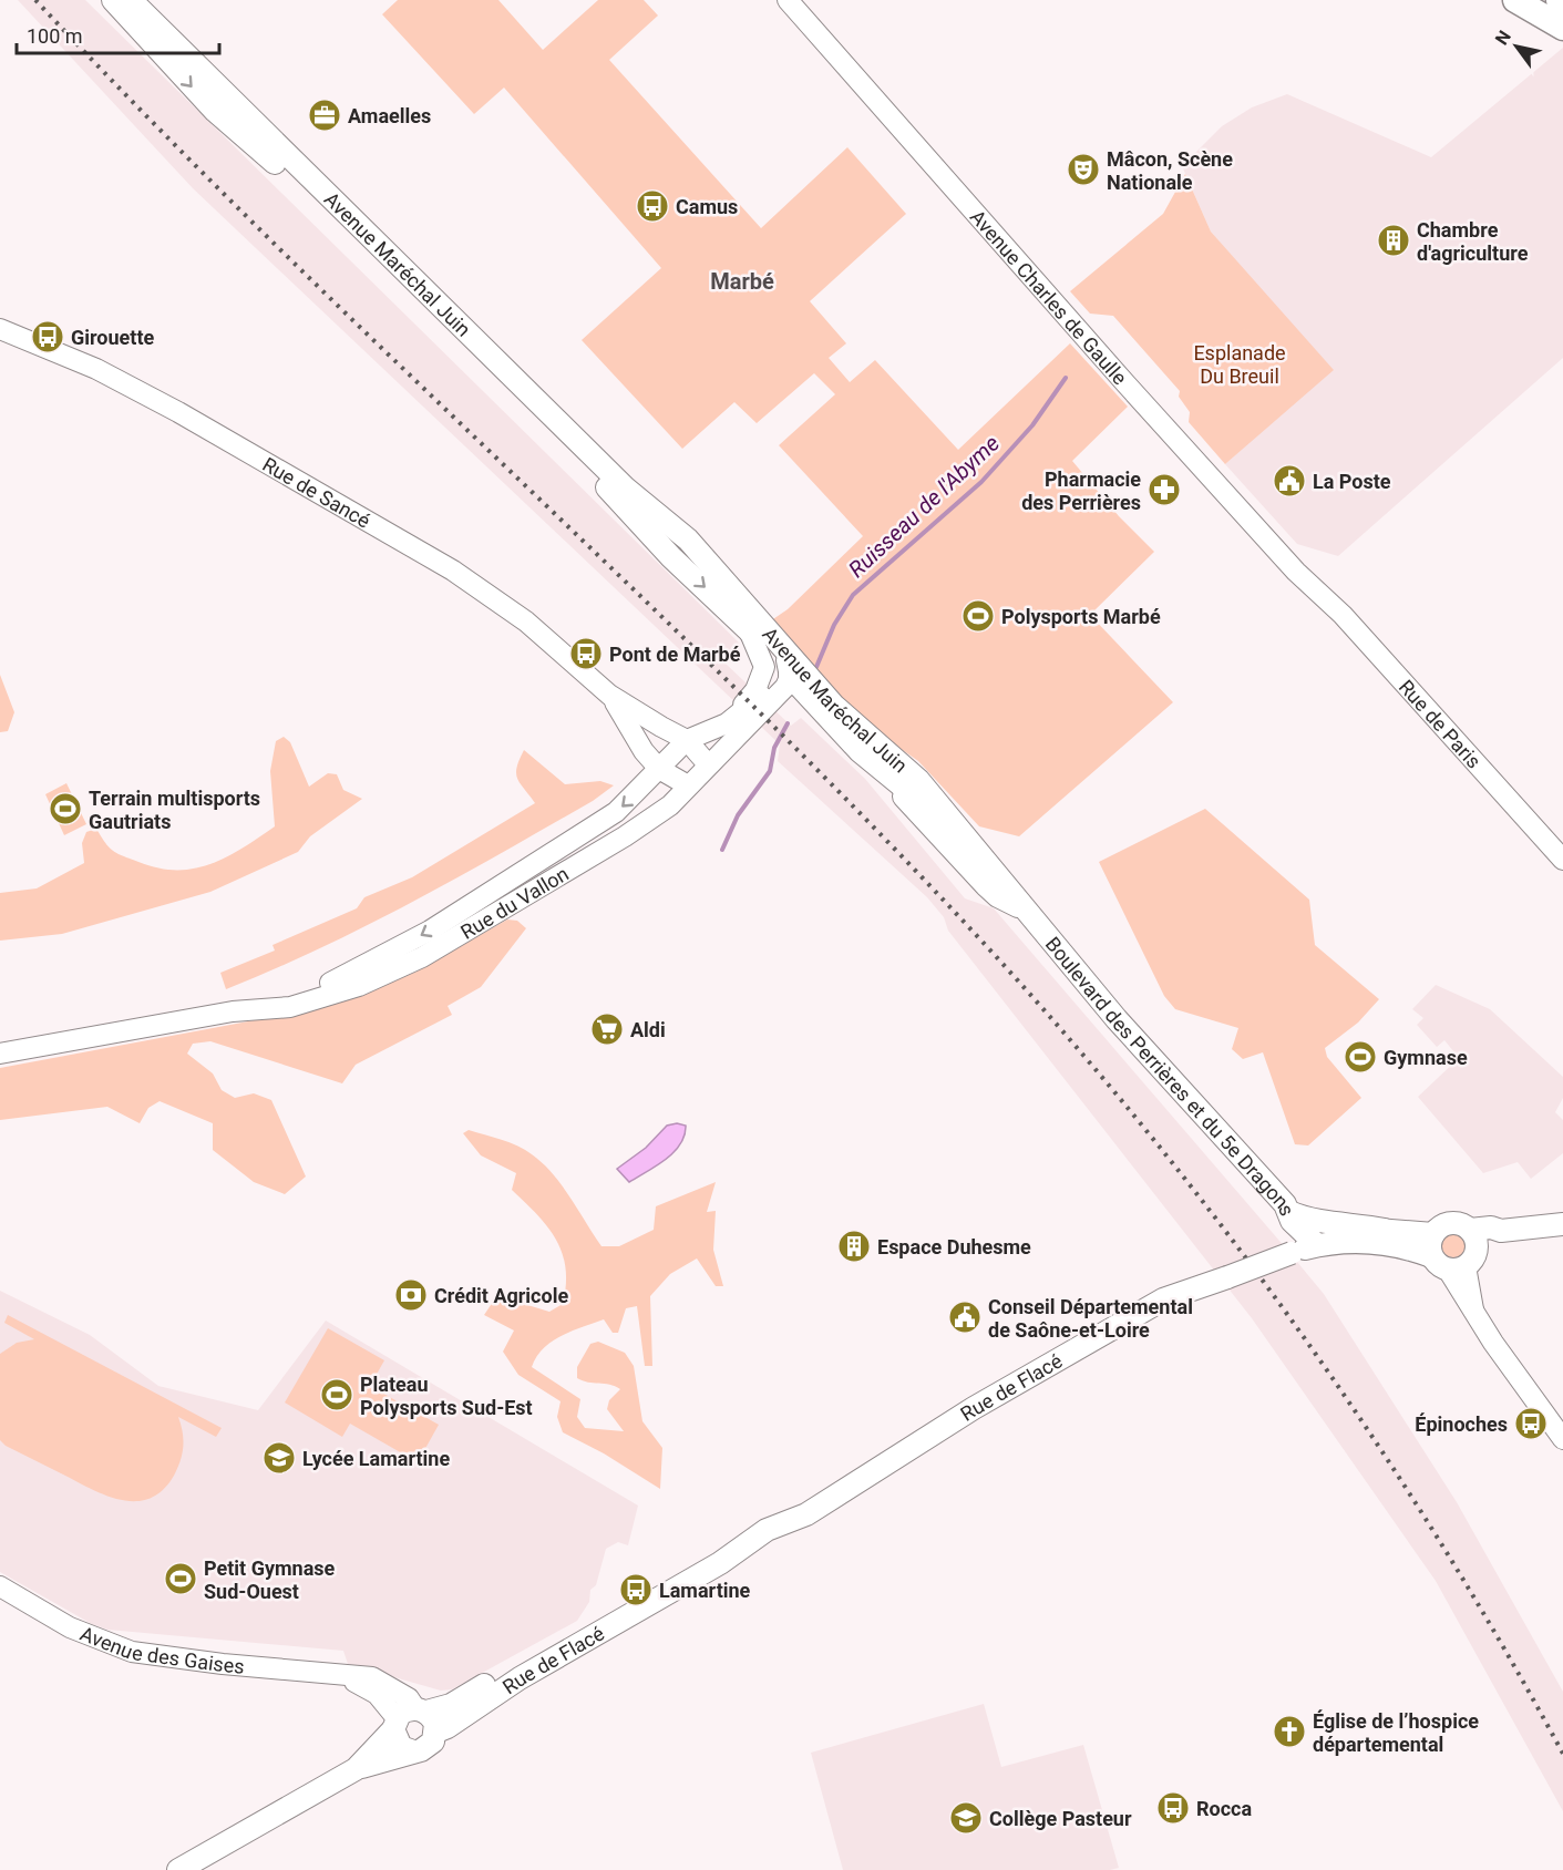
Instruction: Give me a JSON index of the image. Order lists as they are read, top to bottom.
{
  "streets": {
    "main road": ["Avenue Maréchal Juin", "Boulevard des Perrières et du 5e Dragons", "Rue de Flacé"],
    "street": [
      "Avenue Charles de Gaulle",
      "Rue de Sancé",
      "Rue de Paris",
      "Rue du Vallon",
      "Avenue des Gaises"
    ]
  },
  "crossings": [
    ["Avenue Maréchal Juin", "Rue du Vallon"],
    ["Avenue Maréchal Juin", "Boulevard des Perrières et du 5e Dragons"],
    ["Avenue Charles de Gaulle", "Rue de Paris"],
    ["Rue de Sancé", "Rue du Vallon"],
    ["Boulevard des Perrières et du 5e Dragons", "Rue de Flacé"],
    ["Rue de Flacé", "Avenue des Gaises"]
  ],
  "districts": ["Marbé"],
  "water": ["Ruisseau de l'Abyme"],
  "parks": ["Esplanade Du Breuil"],
  "places": {
    "office": ["Amaelles"],
    "theatre": ["Mâcon, Scène Nationale"],
    "bus stop": [
      "Camus",
      "Girouette",
      "Pont de Marbé",
      "Épinoches",
      "Lamartine",
      "Rocca"
    ],
    "building": ["Chambre d'agriculture", "Espace Duhesme"],
    "public building": ["La Poste", "Conseil Départemental de Saône-et-Loire"],
    "pharmacy": ["Pharmacie des Perrières"],
    "sports": [
      "Polysports Marbé",
      "Terrain multisports Gautriats",
      "Gymnase",
      "Plateau Polysports Sud-Est",
      "Petit Gymnase Sud-Ouest"
    ],
    "supermarket": ["Aldi"],
    "bank": ["Crédit Agricole"],
    "school or university": ["Lycée Lamartine", "Collège Pasteur"],
    "church": ["Église de l’hospice départemental"]
  },
  "scale_bar": "100 m",
  "north": "top left"
}
